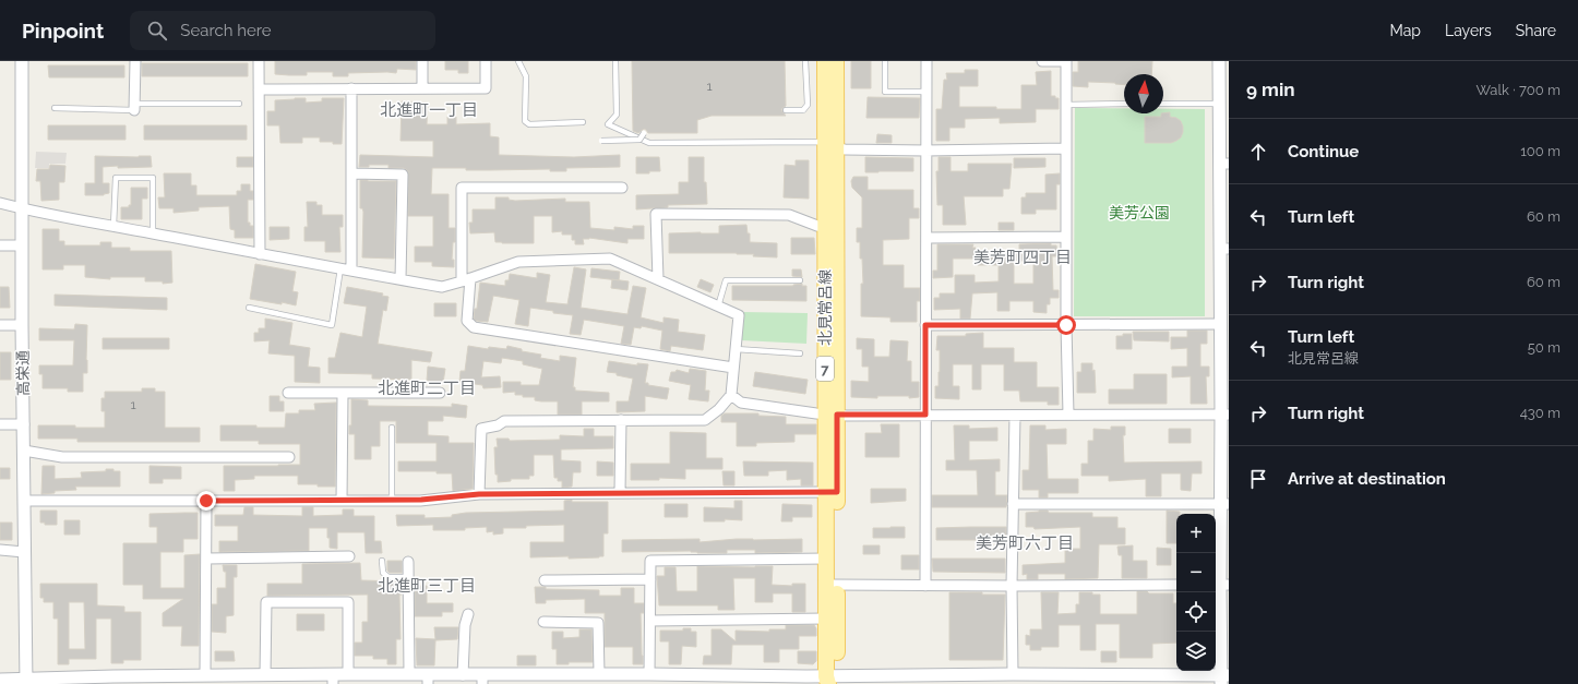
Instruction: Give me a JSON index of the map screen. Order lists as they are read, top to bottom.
{
  "streets": {
    "main road": ["北見常呂線", "7"],
    "street": ["高栄通"]
  },
  "districts": [
    "北進町一丁目",
    "美芳町四丁目",
    "北進町二丁目",
    "美芳町六丁目",
    "北進町三丁目"
  ],
  "parks": ["美芳公園"],
  "house_numbers": ["1", "1"],
  "north": "top",
  "page": {
    "header": "Pinpoint",
    "search": "Search here",
    "nav": ["Map", "Layers", "Share"],
    "heading": ["9 min", "Walk · 700 m"],
    "list": [
      ["Continue", "100 m"],
      ["Turn left", "60 m"],
      ["Turn right", "60 m"],
      ["Turn left", "北見常呂線", "50 m"],
      ["Turn right", "430 m"],
      "Arrive at destination"
    ],
    "map_buttons": ["+", "−"]
  }
}
